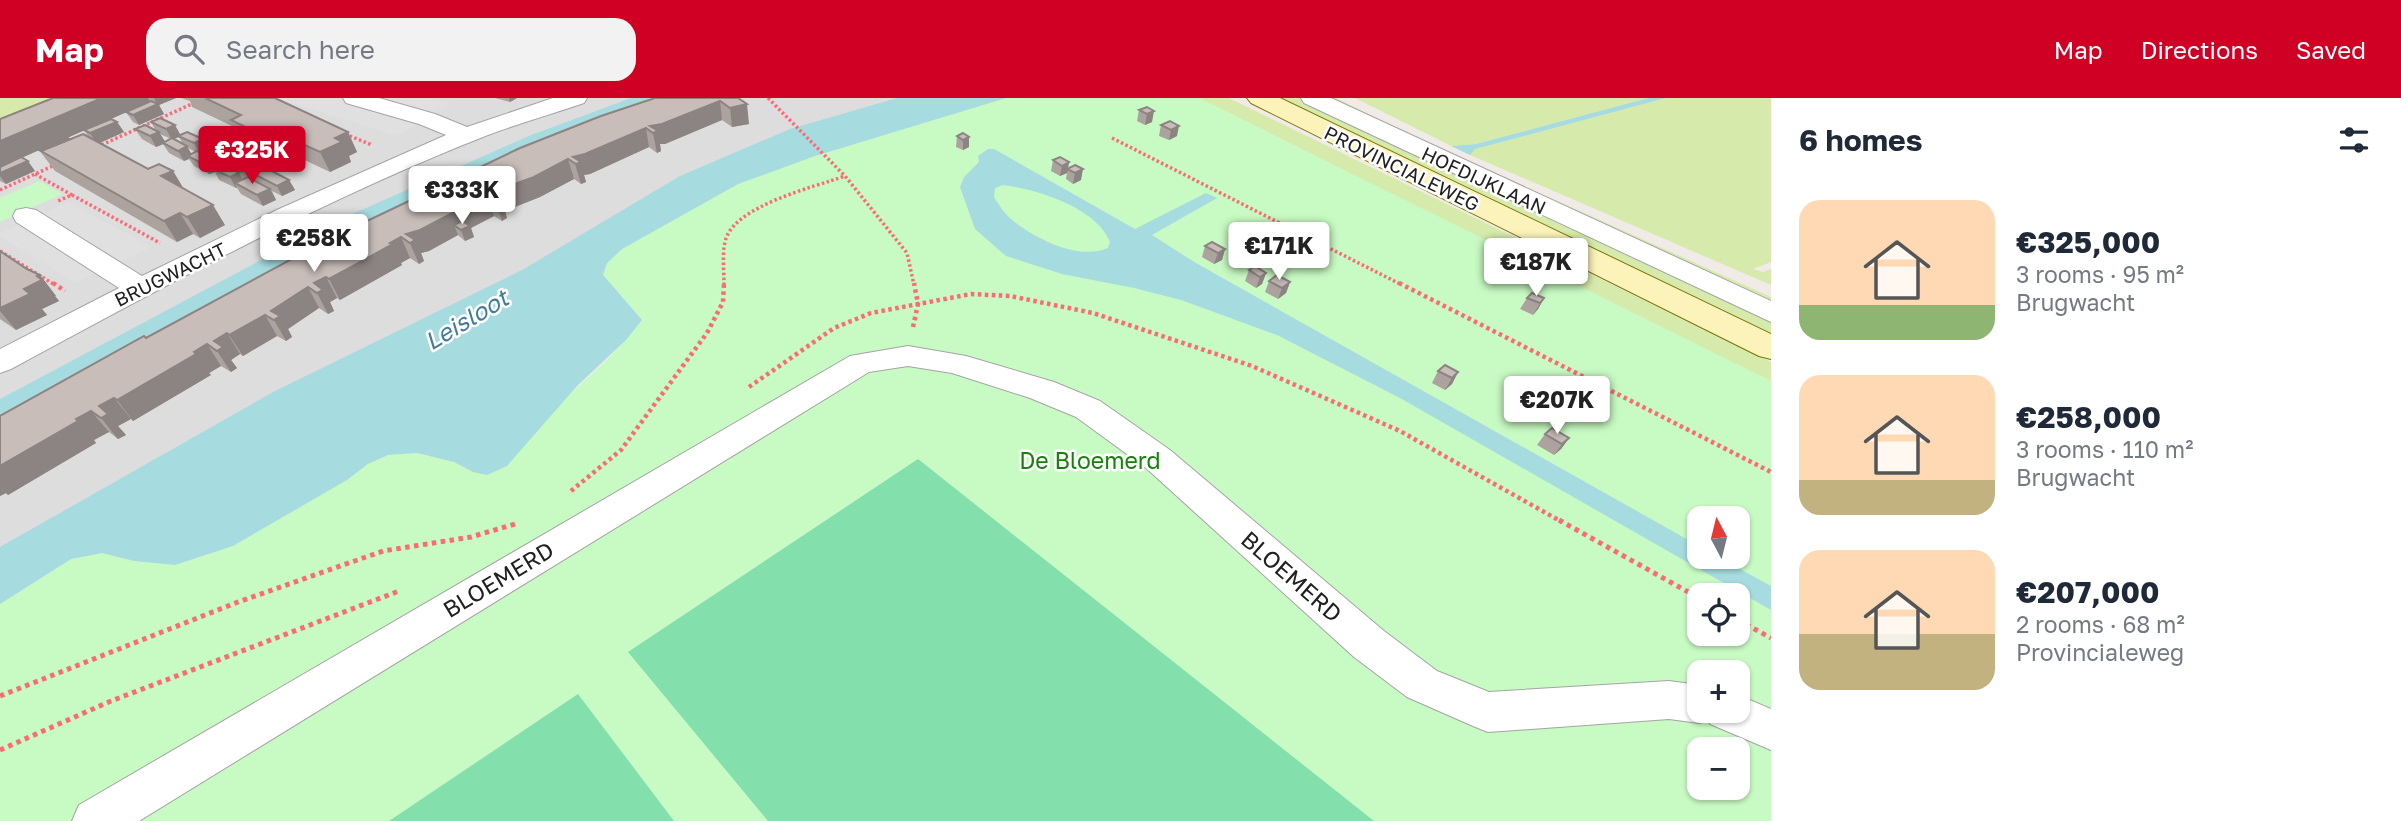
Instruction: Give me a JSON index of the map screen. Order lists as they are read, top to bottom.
{
  "streets": {
    "main road": ["PROVINCIALEWEG"],
    "street": ["HOFDIJKLAAN", "BRUGWACHT", "BLOEMERD"]
  },
  "water": ["Leisloot"],
  "parks": ["De Bloemerd"],
  "north": "top",
  "page": {
    "header": "Map",
    "search": "Search here",
    "nav": ["Map", "Directions", "Saved"],
    "heading": "6 homes",
    "price": [
      "€325K",
      "€333K",
      "€258K",
      "€171K",
      "€187K",
      "€207K"
    ],
    "list": [
      {
        "name": "€325,000",
        "note": "3 rooms · 95 m² · Brugwacht"
      },
      {
        "name": "€258,000",
        "note": "3 rooms · 110 m² · Brugwacht"
      },
      {
        "name": "€207,000",
        "note": "2 rooms · 68 m² · Provincialeweg"
      }
    ],
    "map_buttons": ["+", "−"]
  }
}
